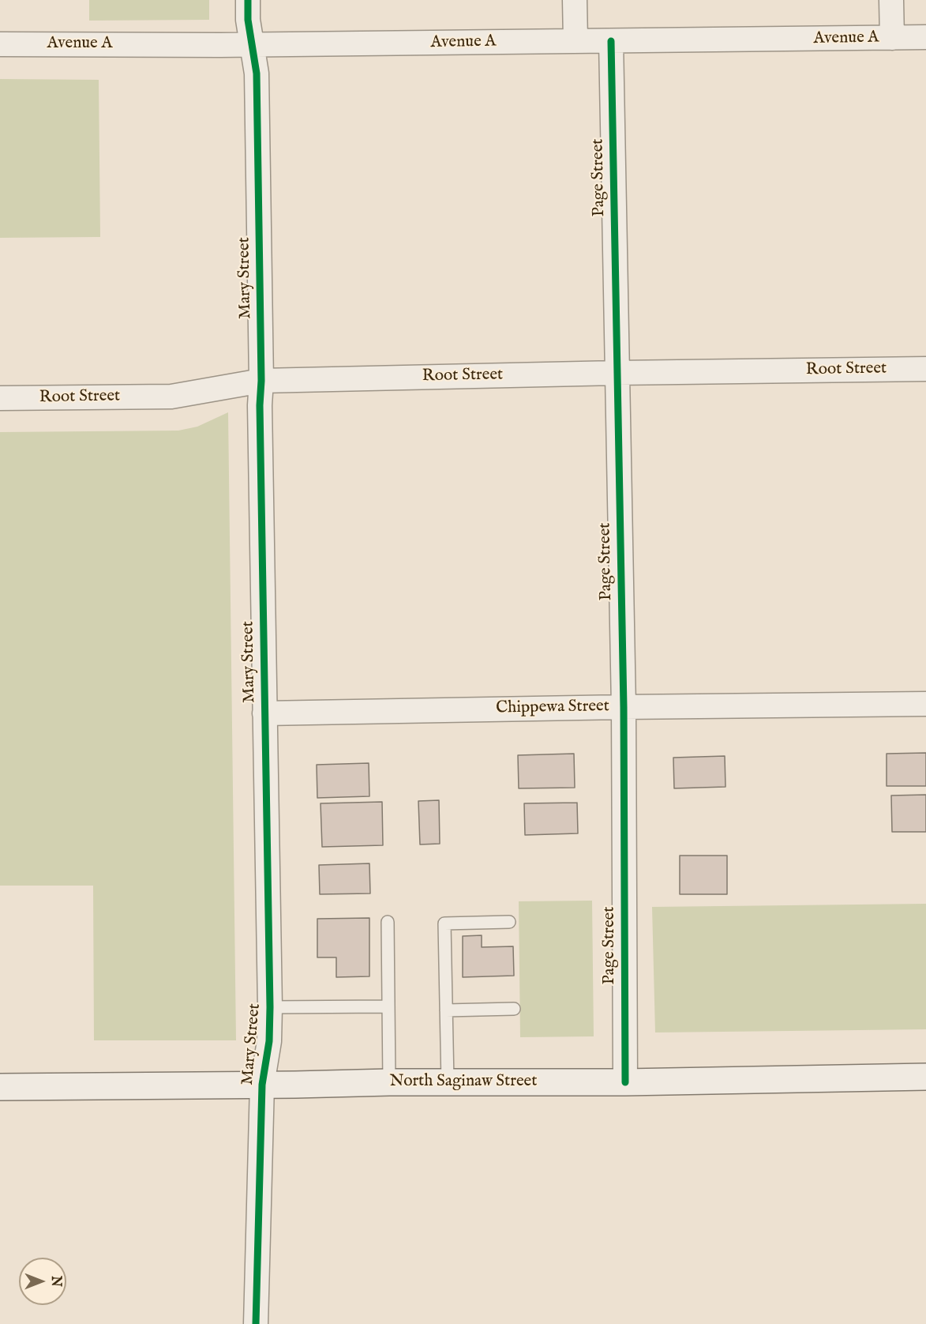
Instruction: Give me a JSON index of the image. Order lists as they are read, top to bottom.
{
  "streets": {
    "main road": ["North Saginaw Street"],
    "street": [
      "Avenue A",
      "Page Street",
      "Mary Street",
      "Root Street",
      "Chippewa Street"
    ]
  },
  "crossings": [
    ["Avenue A", "Page Street"],
    ["Avenue A", "Mary Street"],
    ["Page Street", "Root Street"],
    ["Page Street", "Chippewa Street"],
    ["Page Street", "North Saginaw Street"],
    ["Mary Street", "Root Street"],
    ["Mary Street", "Chippewa Street"],
    ["Mary Street", "North Saginaw Street"]
  ],
  "north": "right"
}
